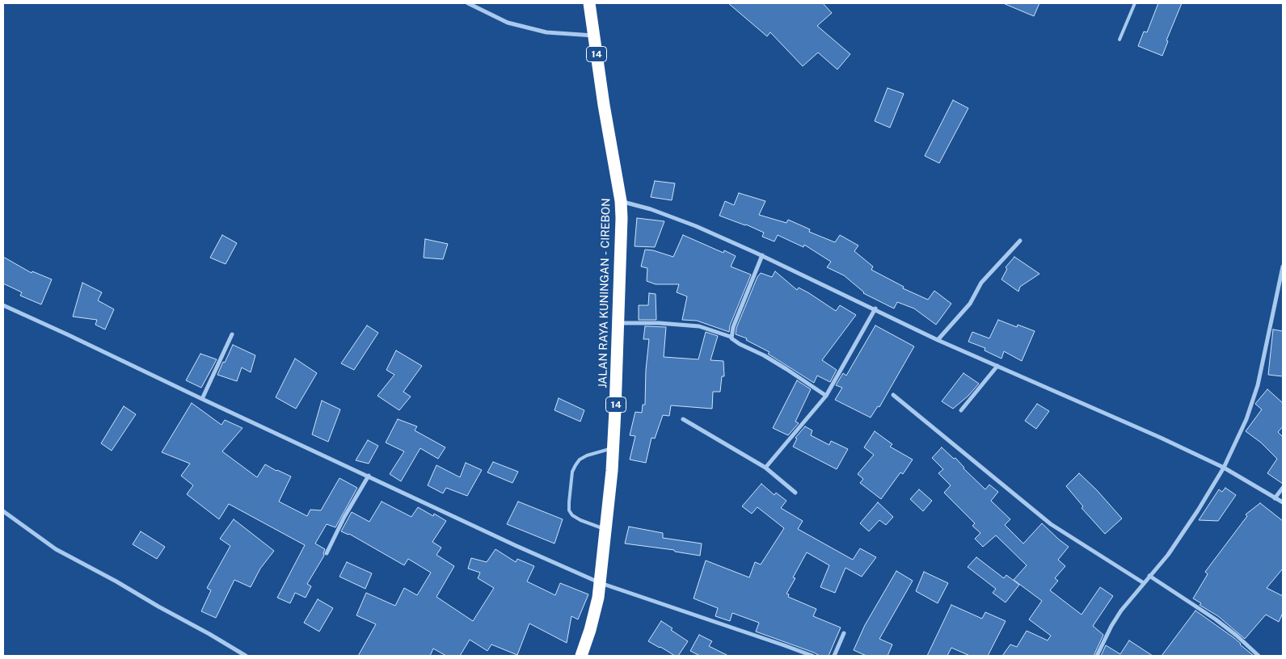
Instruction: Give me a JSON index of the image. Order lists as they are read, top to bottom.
{
  "streets": {
    "highway": ["14", "JALAN RAYA KUNINGAN - CIREBON"]
  }
}
